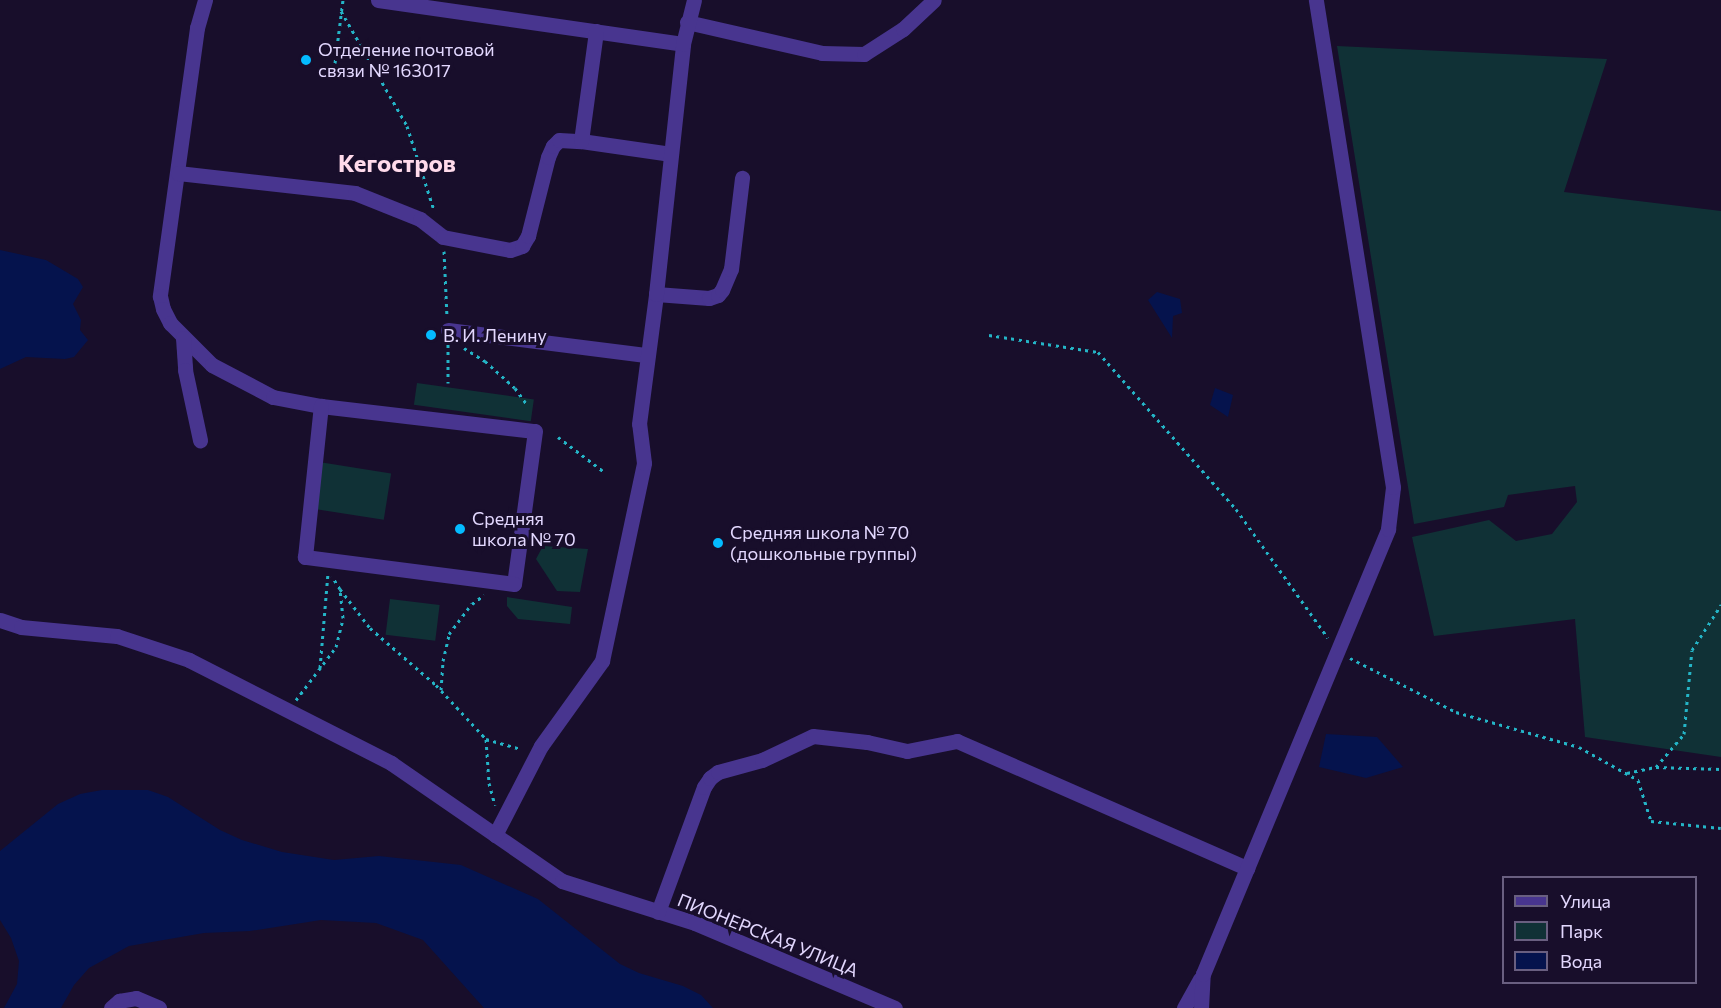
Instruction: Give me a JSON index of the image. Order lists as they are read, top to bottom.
{
  "streets": {
    "street": ["ПИОНЕРСКАЯ УЛИЦА"]
  },
  "districts": ["Кегостров"],
  "places": [
    "Отделение почтовой связи № 163017",
    "В. И. Ленину",
    "Средняя школа № 70",
    "Средняя школа № 70 (дошкольные группы)"
  ],
  "legend": ["Улица", "Парк", "Вода"]
}
